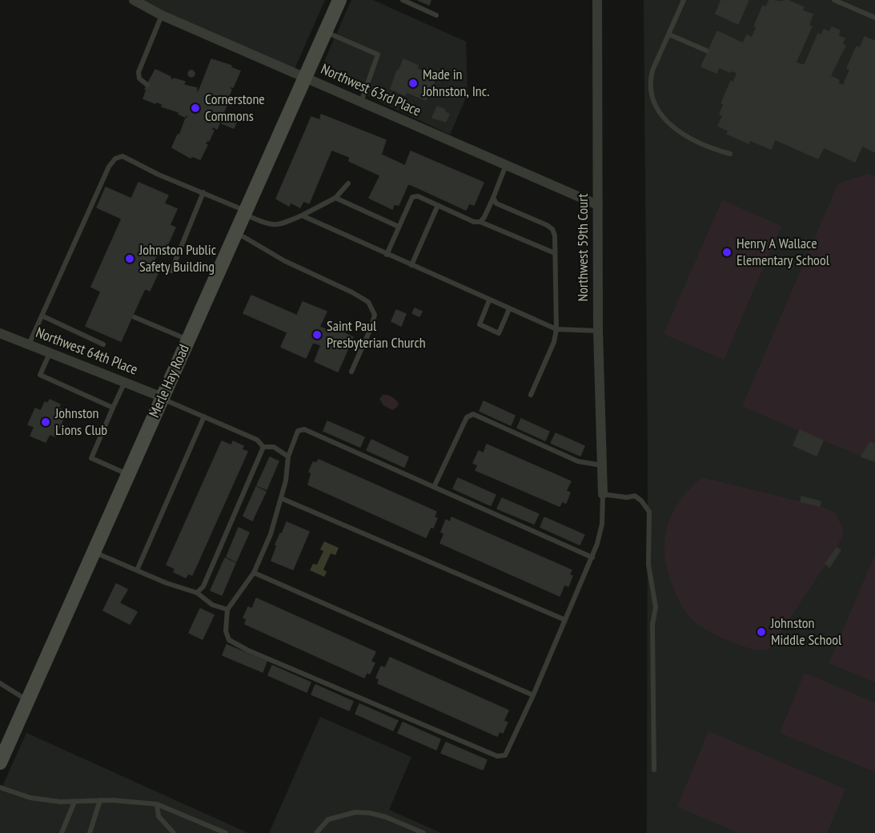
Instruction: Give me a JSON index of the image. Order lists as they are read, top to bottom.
{
  "streets": {
    "main road": ["Merle Hay Road"],
    "street": ["Northwest 63rd Place", "Northwest 59th Court", "Northwest 64th Place"]
  },
  "crossings": [
    ["Northwest 63rd Place", "Northwest 59th Court"],
    ["Northwest 63rd Place", "Merle Hay Road"],
    ["Northwest 64th Place", "Merle Hay Road"]
  ],
  "places": [
    "Made in Johnston, Inc.",
    "Cornerstone Commons",
    "Henry A Wallace Elementary School",
    "Johnston Public Safety Building",
    "Saint Paul Presbyterian Church",
    "Johnston Lions Club",
    "Johnston Middle School"
  ]
}
